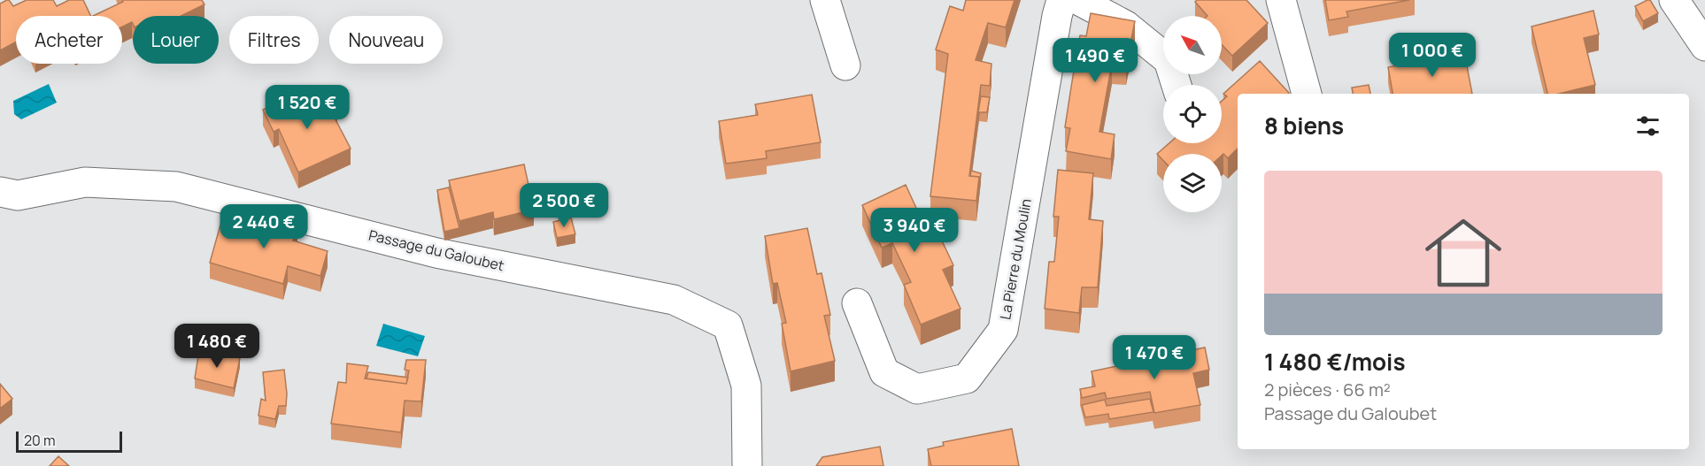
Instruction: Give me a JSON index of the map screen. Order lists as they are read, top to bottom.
{
  "streets": {
    "street": ["Passage du Galoubet", "La Pierre du Moulin"]
  },
  "scale_bar": "20 m",
  "north": "top left",
  "page": {
    "chip": [
      "Acheter",
      "Louer",
      "Filtres",
      "Nouveau"
    ],
    "price": [
      "1 000 €",
      "1 490 €",
      "1 520 €",
      "2 500 €",
      "2 440 €",
      "3 940 €",
      "1 480 €",
      "1 470 €"
    ],
    "heading": "8 biens",
    "list": [
      {
        "name": "1 480 €/mois",
        "note": "2 pièces · 66 m² · Passage du Galoubet"
      }
    ],
    "scale": "20 m"
  }
}
